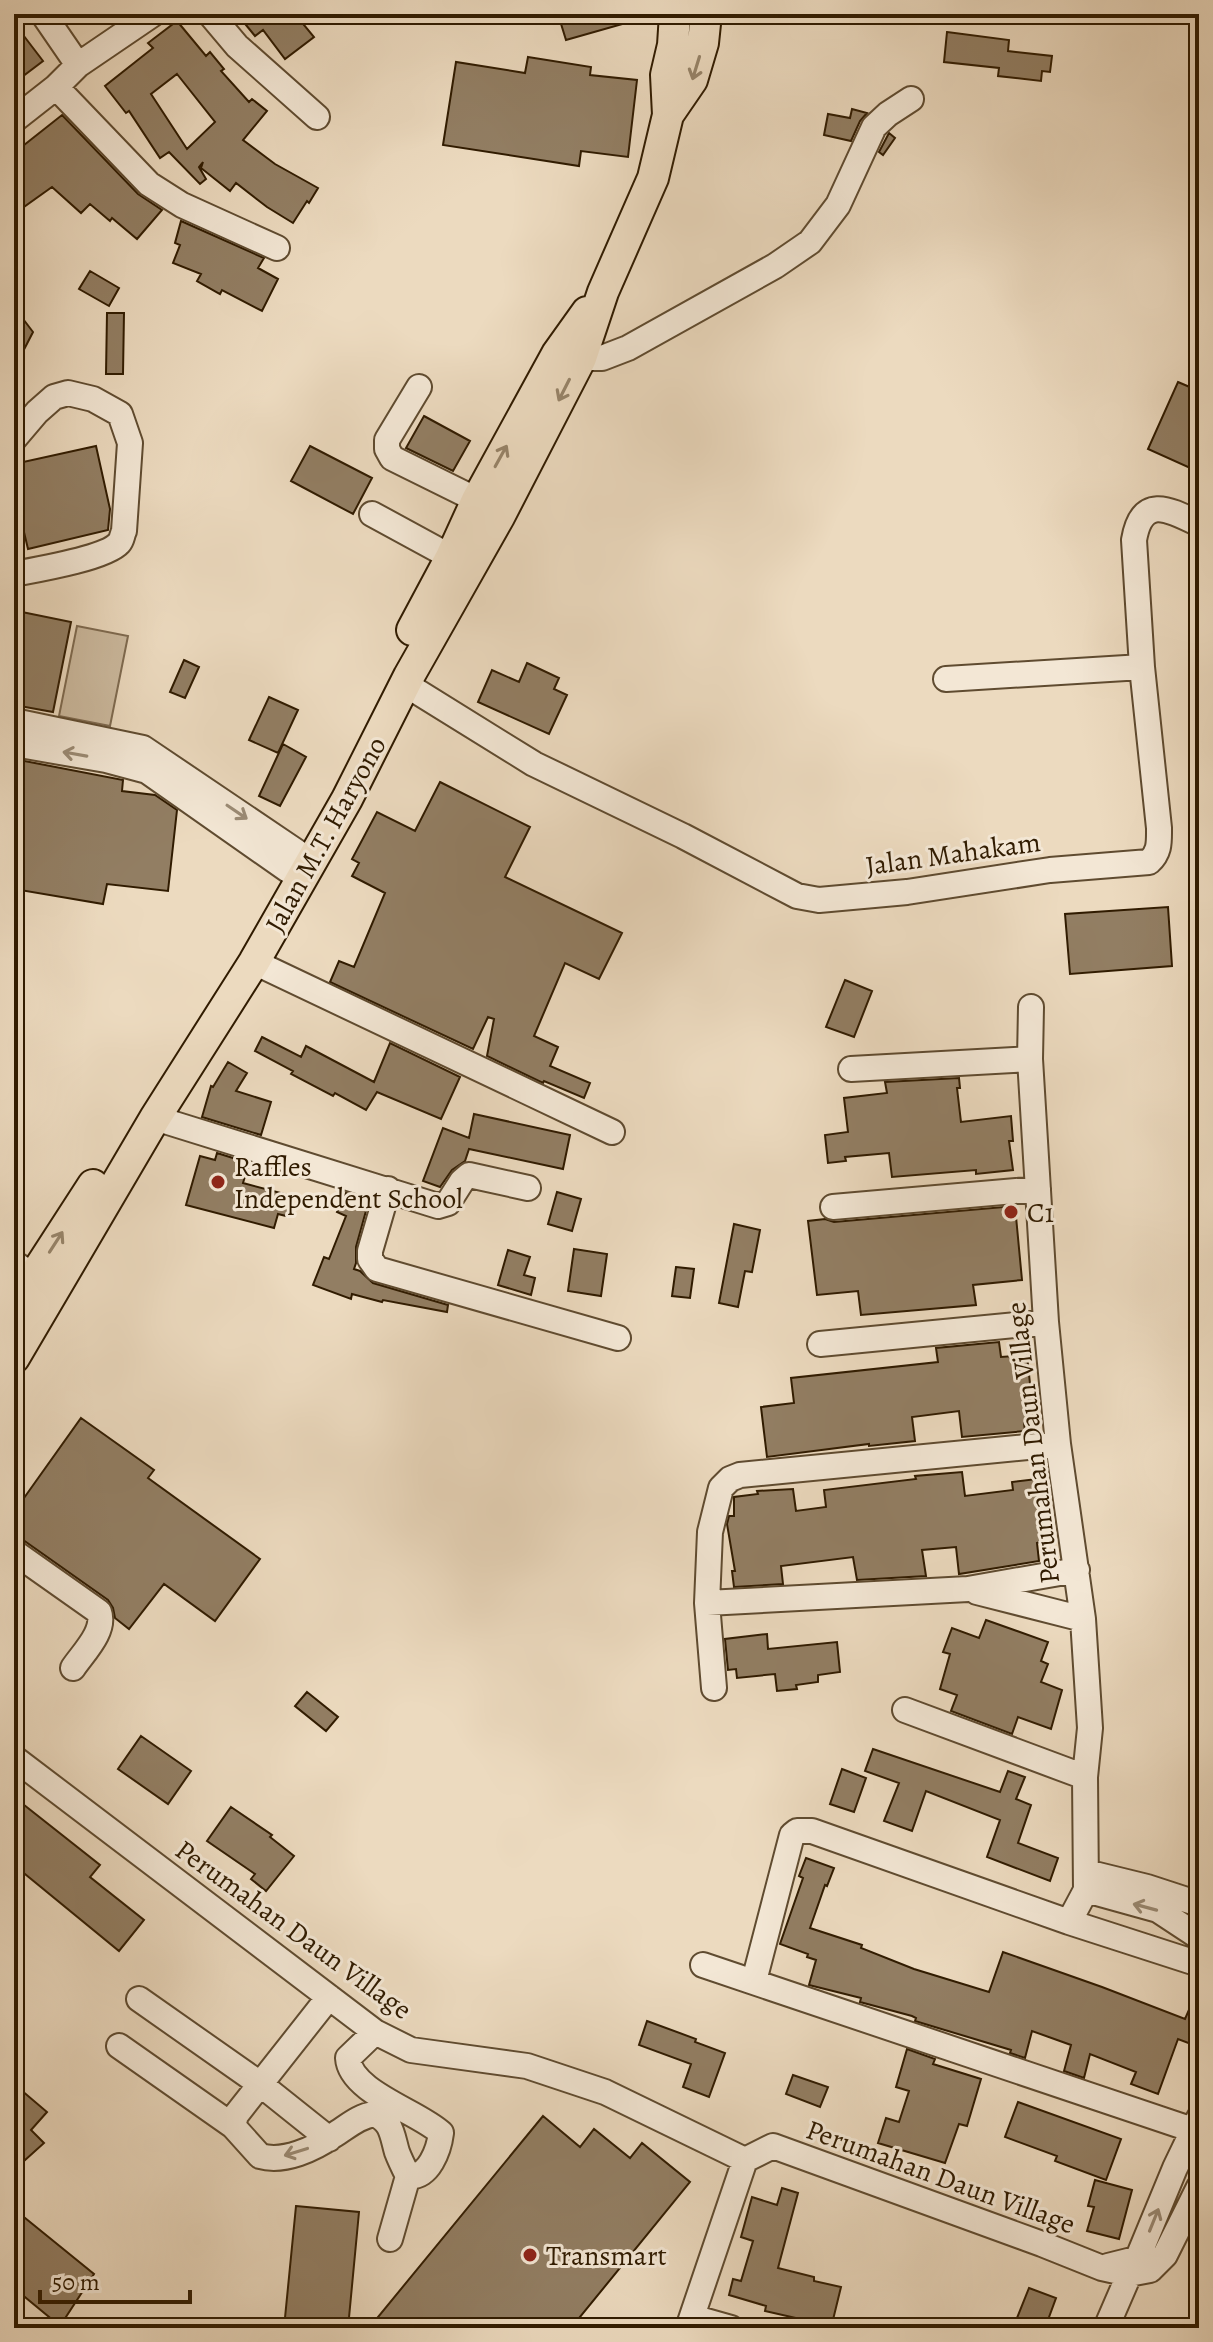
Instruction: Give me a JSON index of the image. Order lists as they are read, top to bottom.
{
  "streets": {
    "main road": ["Jalan M.T. Haryono"],
    "street": ["Jalan Mahakam", "Perumahan Daun Village"]
  },
  "crossings": [
    ["Jalan M.T. Haryono", "Jalan Mahakam"]
  ],
  "places": ["Raffles Independent School", "C1", "Transmart"],
  "scale_bar": "50 m"
}
